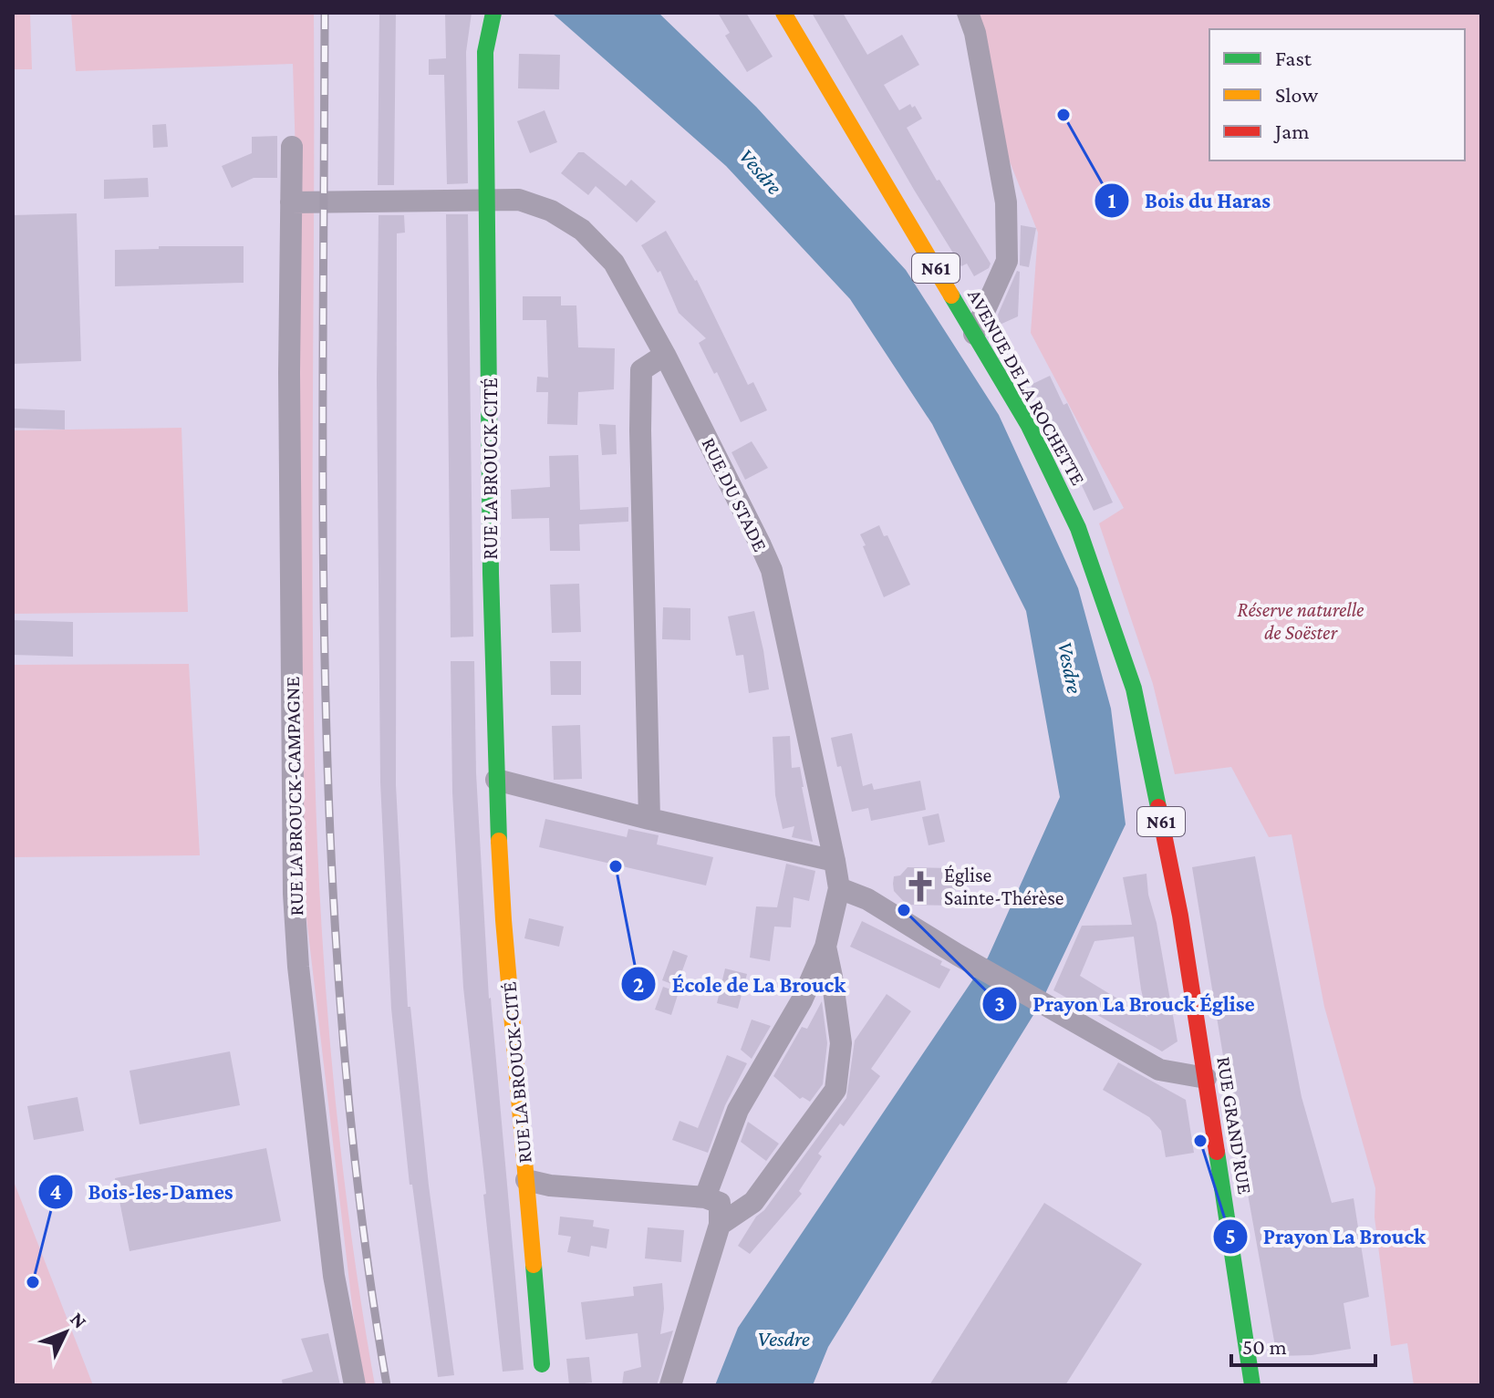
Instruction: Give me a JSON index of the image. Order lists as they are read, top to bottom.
{
  "streets": {
    "main road": [
      "N61",
      "AVENUE DE LA ROCHETTE",
      "RUE LA BROUCK-CITÉ",
      "RUE GRAND'RUE"
    ],
    "street": ["RUE DU STADE", "RUE LA BROUCK-CAMPAGNE"]
  },
  "crossings": [
    ["AVENUE DE LA ROCHETTE", "RUE GRAND'RUE"],
    ["RUE LA BROUCK-CITÉ", "RUE DU STADE"]
  ],
  "water": ["Vesdre"],
  "parks": ["Réserve naturelle de Soëster"],
  "places": {
    "other": [
      "Bois du Haras",
      "École de La Brouck",
      "Prayon La Brouck Église",
      "Prayon La Brouck",
      "Bois-les-Dames"
    ],
    "church": ["Église Sainte-Thérèse"]
  },
  "legend": ["Fast", "Slow", "Jam"],
  "scale_bar": "50 m",
  "north": "top right"
}
